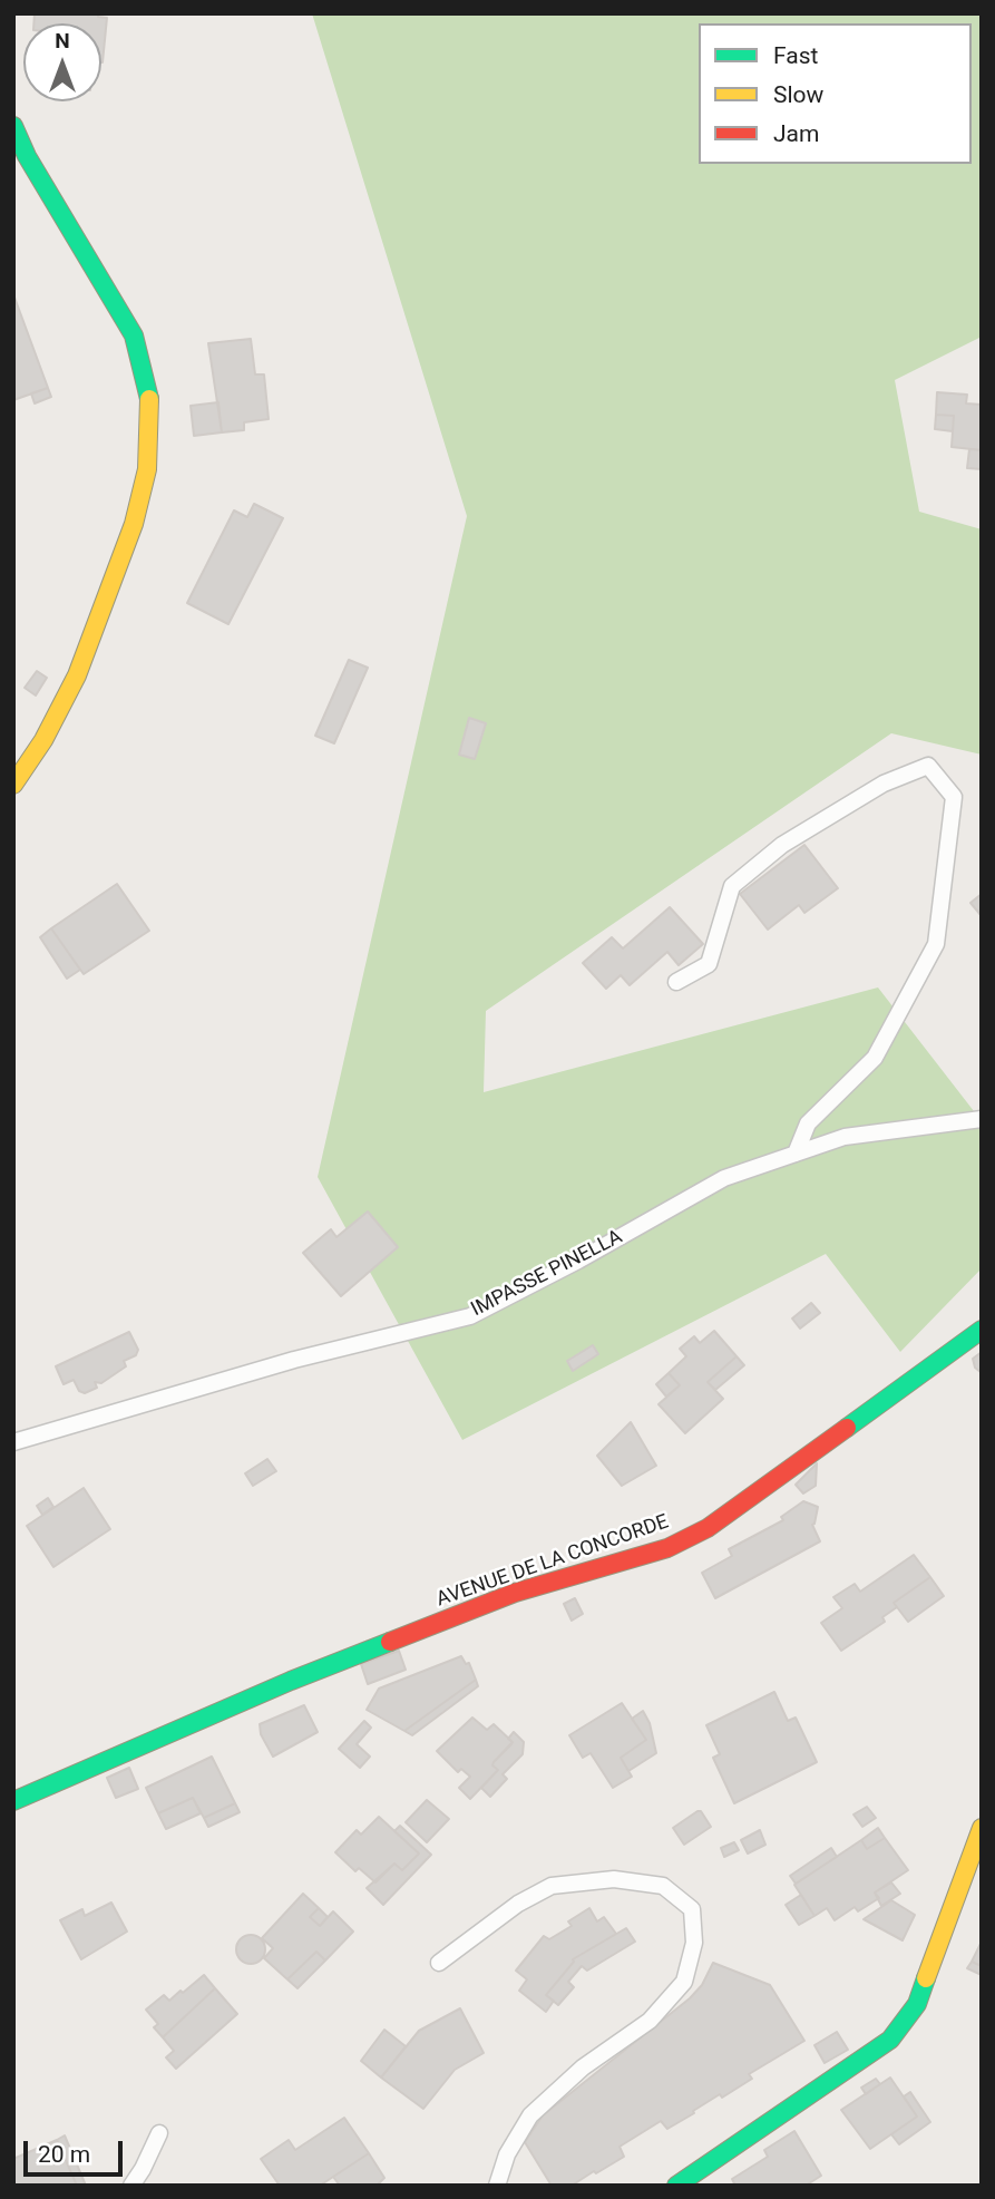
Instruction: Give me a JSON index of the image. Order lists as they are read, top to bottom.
{
  "streets": {
    "street": ["AVENUE DE LA CONCORDE"],
    "lane": ["IMPASSE PINELLA"]
  },
  "legend": ["Fast", "Slow", "Jam"],
  "scale_bar": "20 m",
  "north": "top"
}
